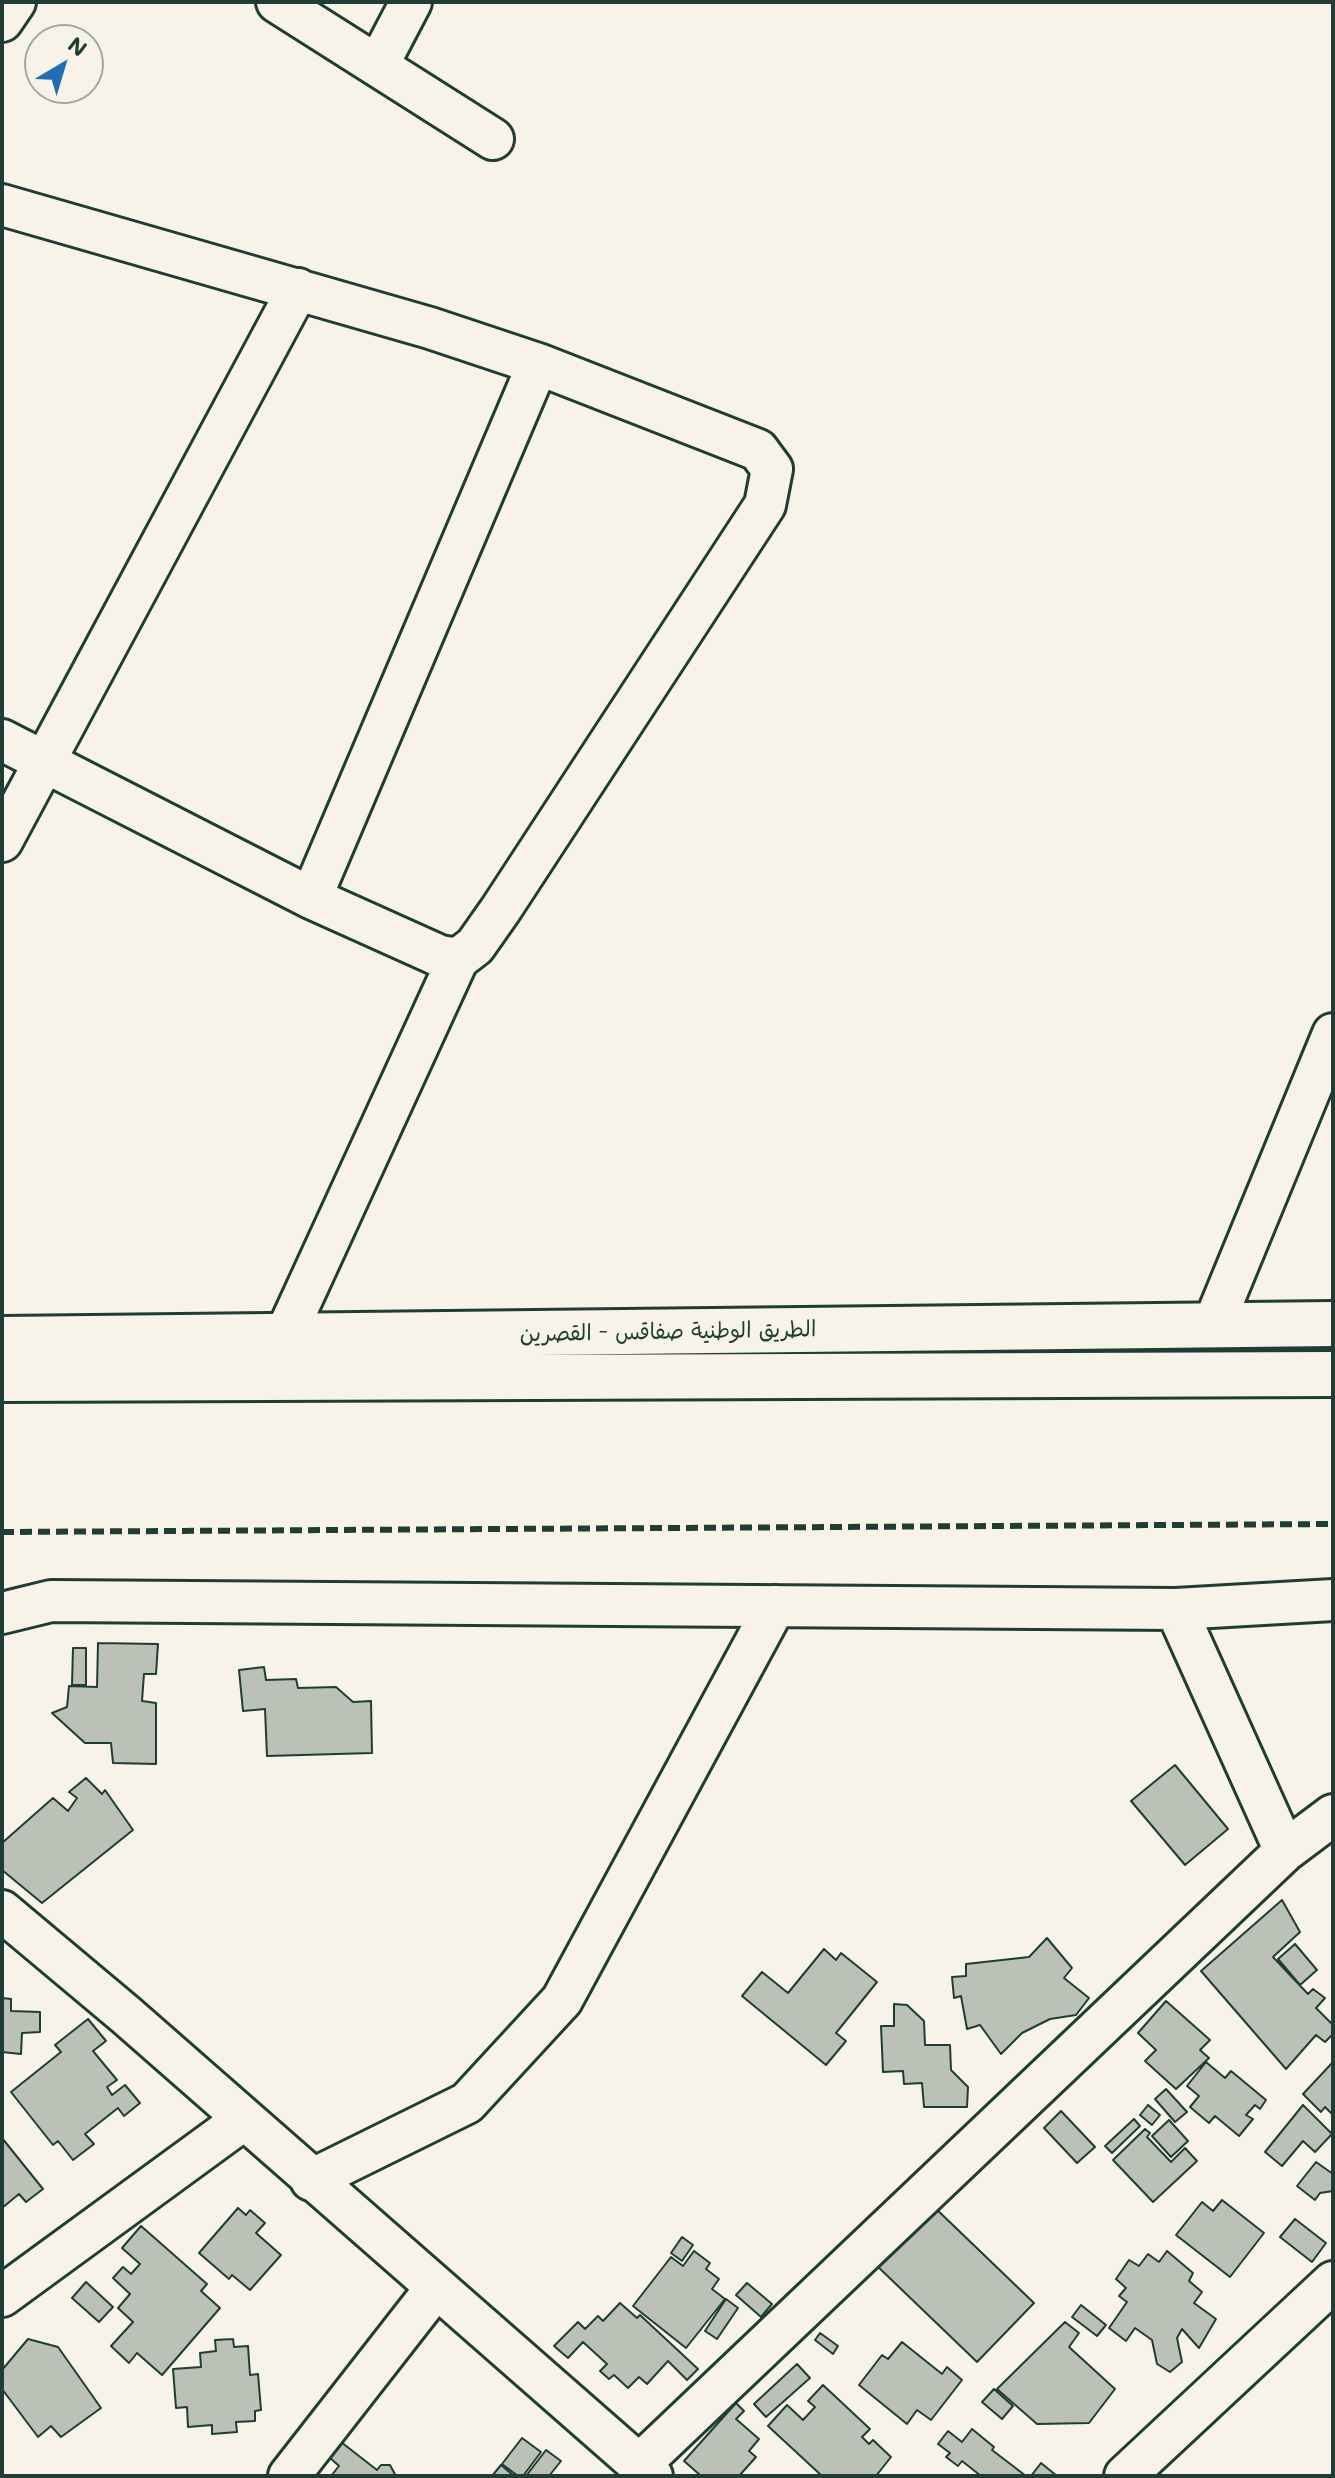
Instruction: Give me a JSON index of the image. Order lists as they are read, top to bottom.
{
  "streets": {
    "main road": ["الطريق الوطنية صفاقس - القصرين"]
  },
  "north": "top right"
}
